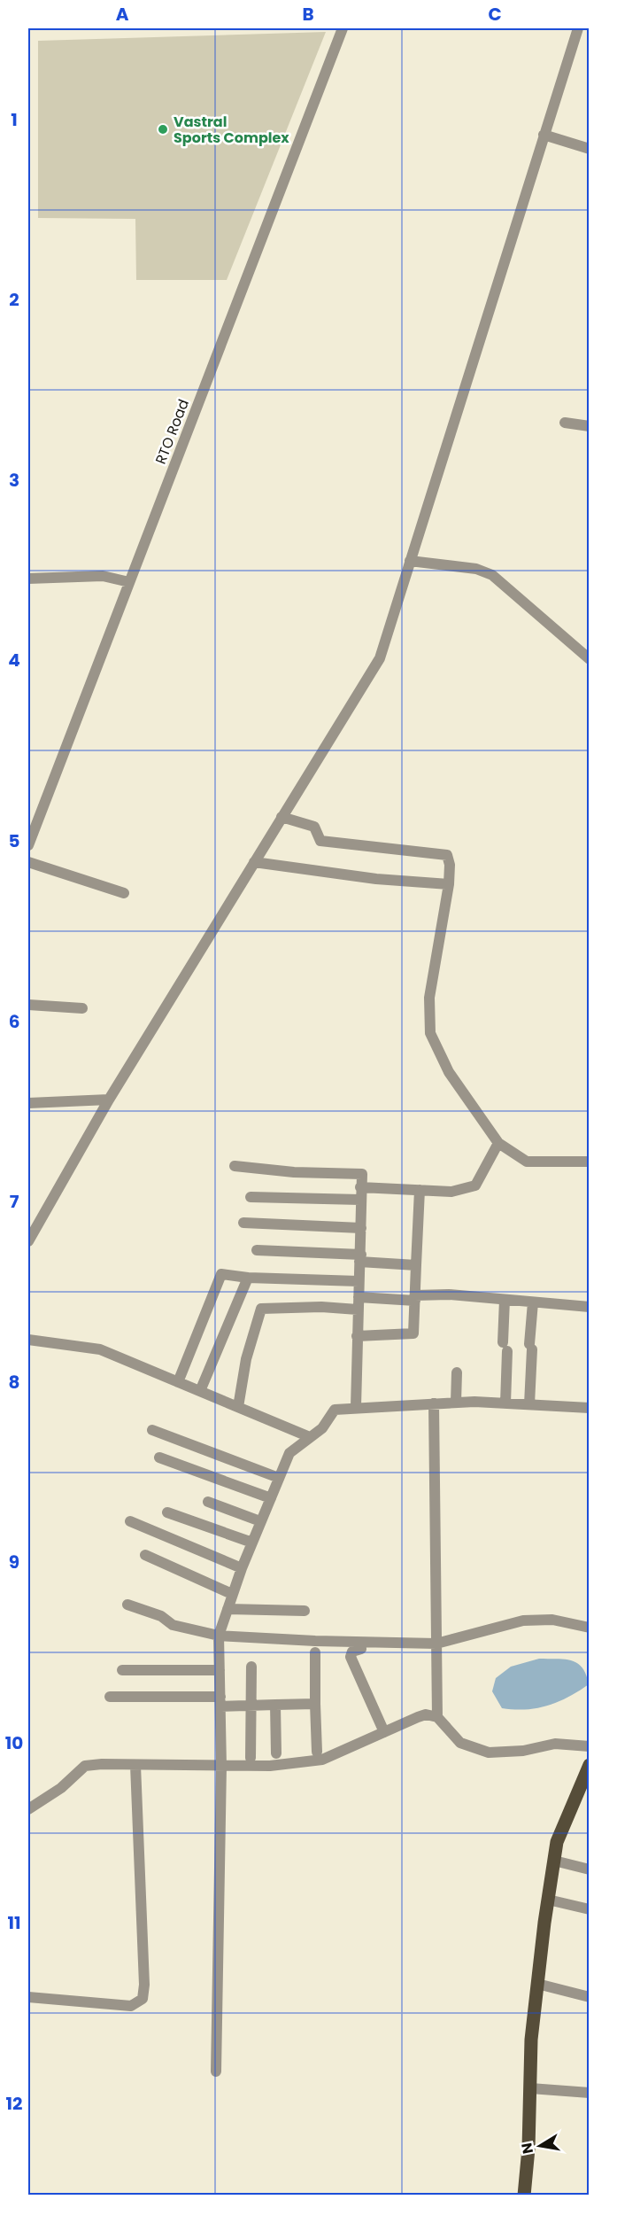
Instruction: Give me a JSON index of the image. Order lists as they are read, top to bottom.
{
  "streets": {
    "street": ["RTO Road"]
  },
  "places": ["Vastral Sports Complex"],
  "north": "left",
  "grid": {
    "columns": ["A", "B", "C"],
    "rows": [
      "1",
      "2",
      "3",
      "4",
      "5",
      "6",
      "7",
      "8",
      "9",
      "10",
      "11",
      "12"
    ]
  }
}
